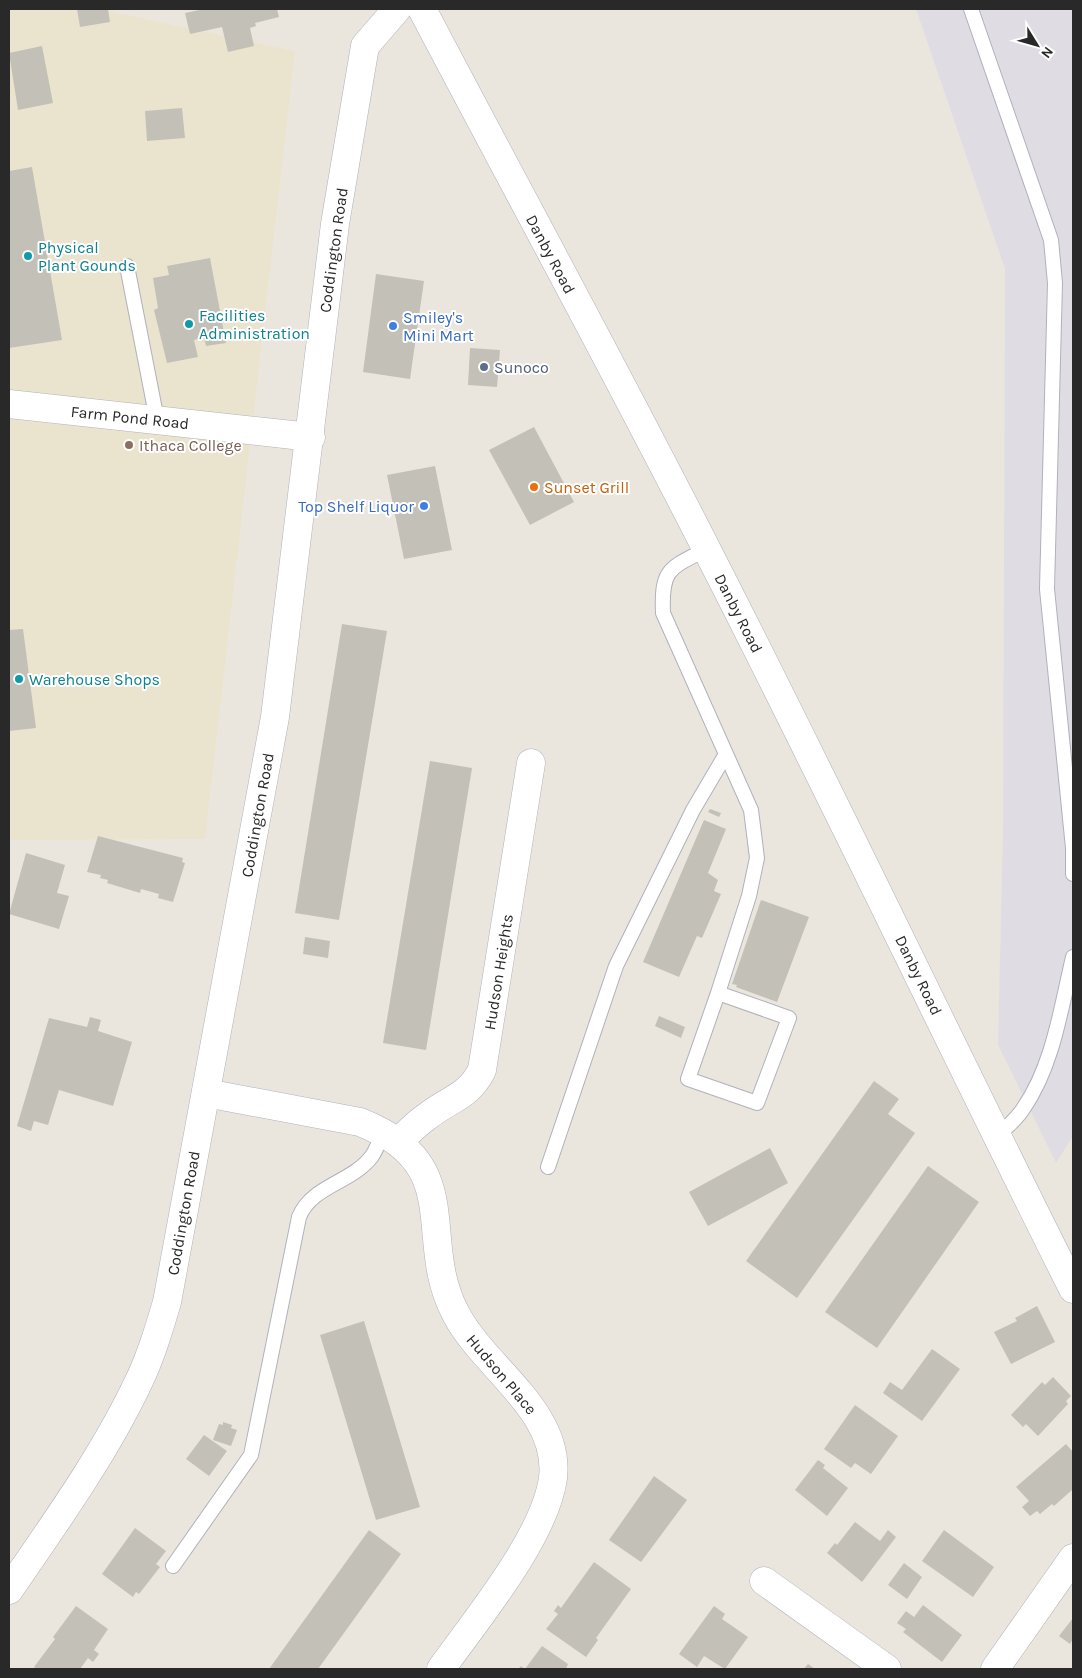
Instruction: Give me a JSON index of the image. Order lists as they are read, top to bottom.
{
  "streets": {
    "street": [
      "Coddington Road",
      "Danby Road",
      "Farm Pond Road",
      "Hudson Heights",
      "Hudson Place"
    ]
  },
  "crossings": [
    ["Coddington Road", "Farm Pond Road"],
    ["Coddington Road", "Hudson Place"],
    ["Hudson Heights", "Hudson Place"]
  ],
  "places": [
    "Physical Plant Gounds",
    "Facilities Administration",
    "Smiley's Mini Mart",
    "Sunoco",
    "Ithaca College",
    "Sunset Grill",
    "Top Shelf Liquor",
    "Warehouse Shops"
  ],
  "north": "bottom right"
}
